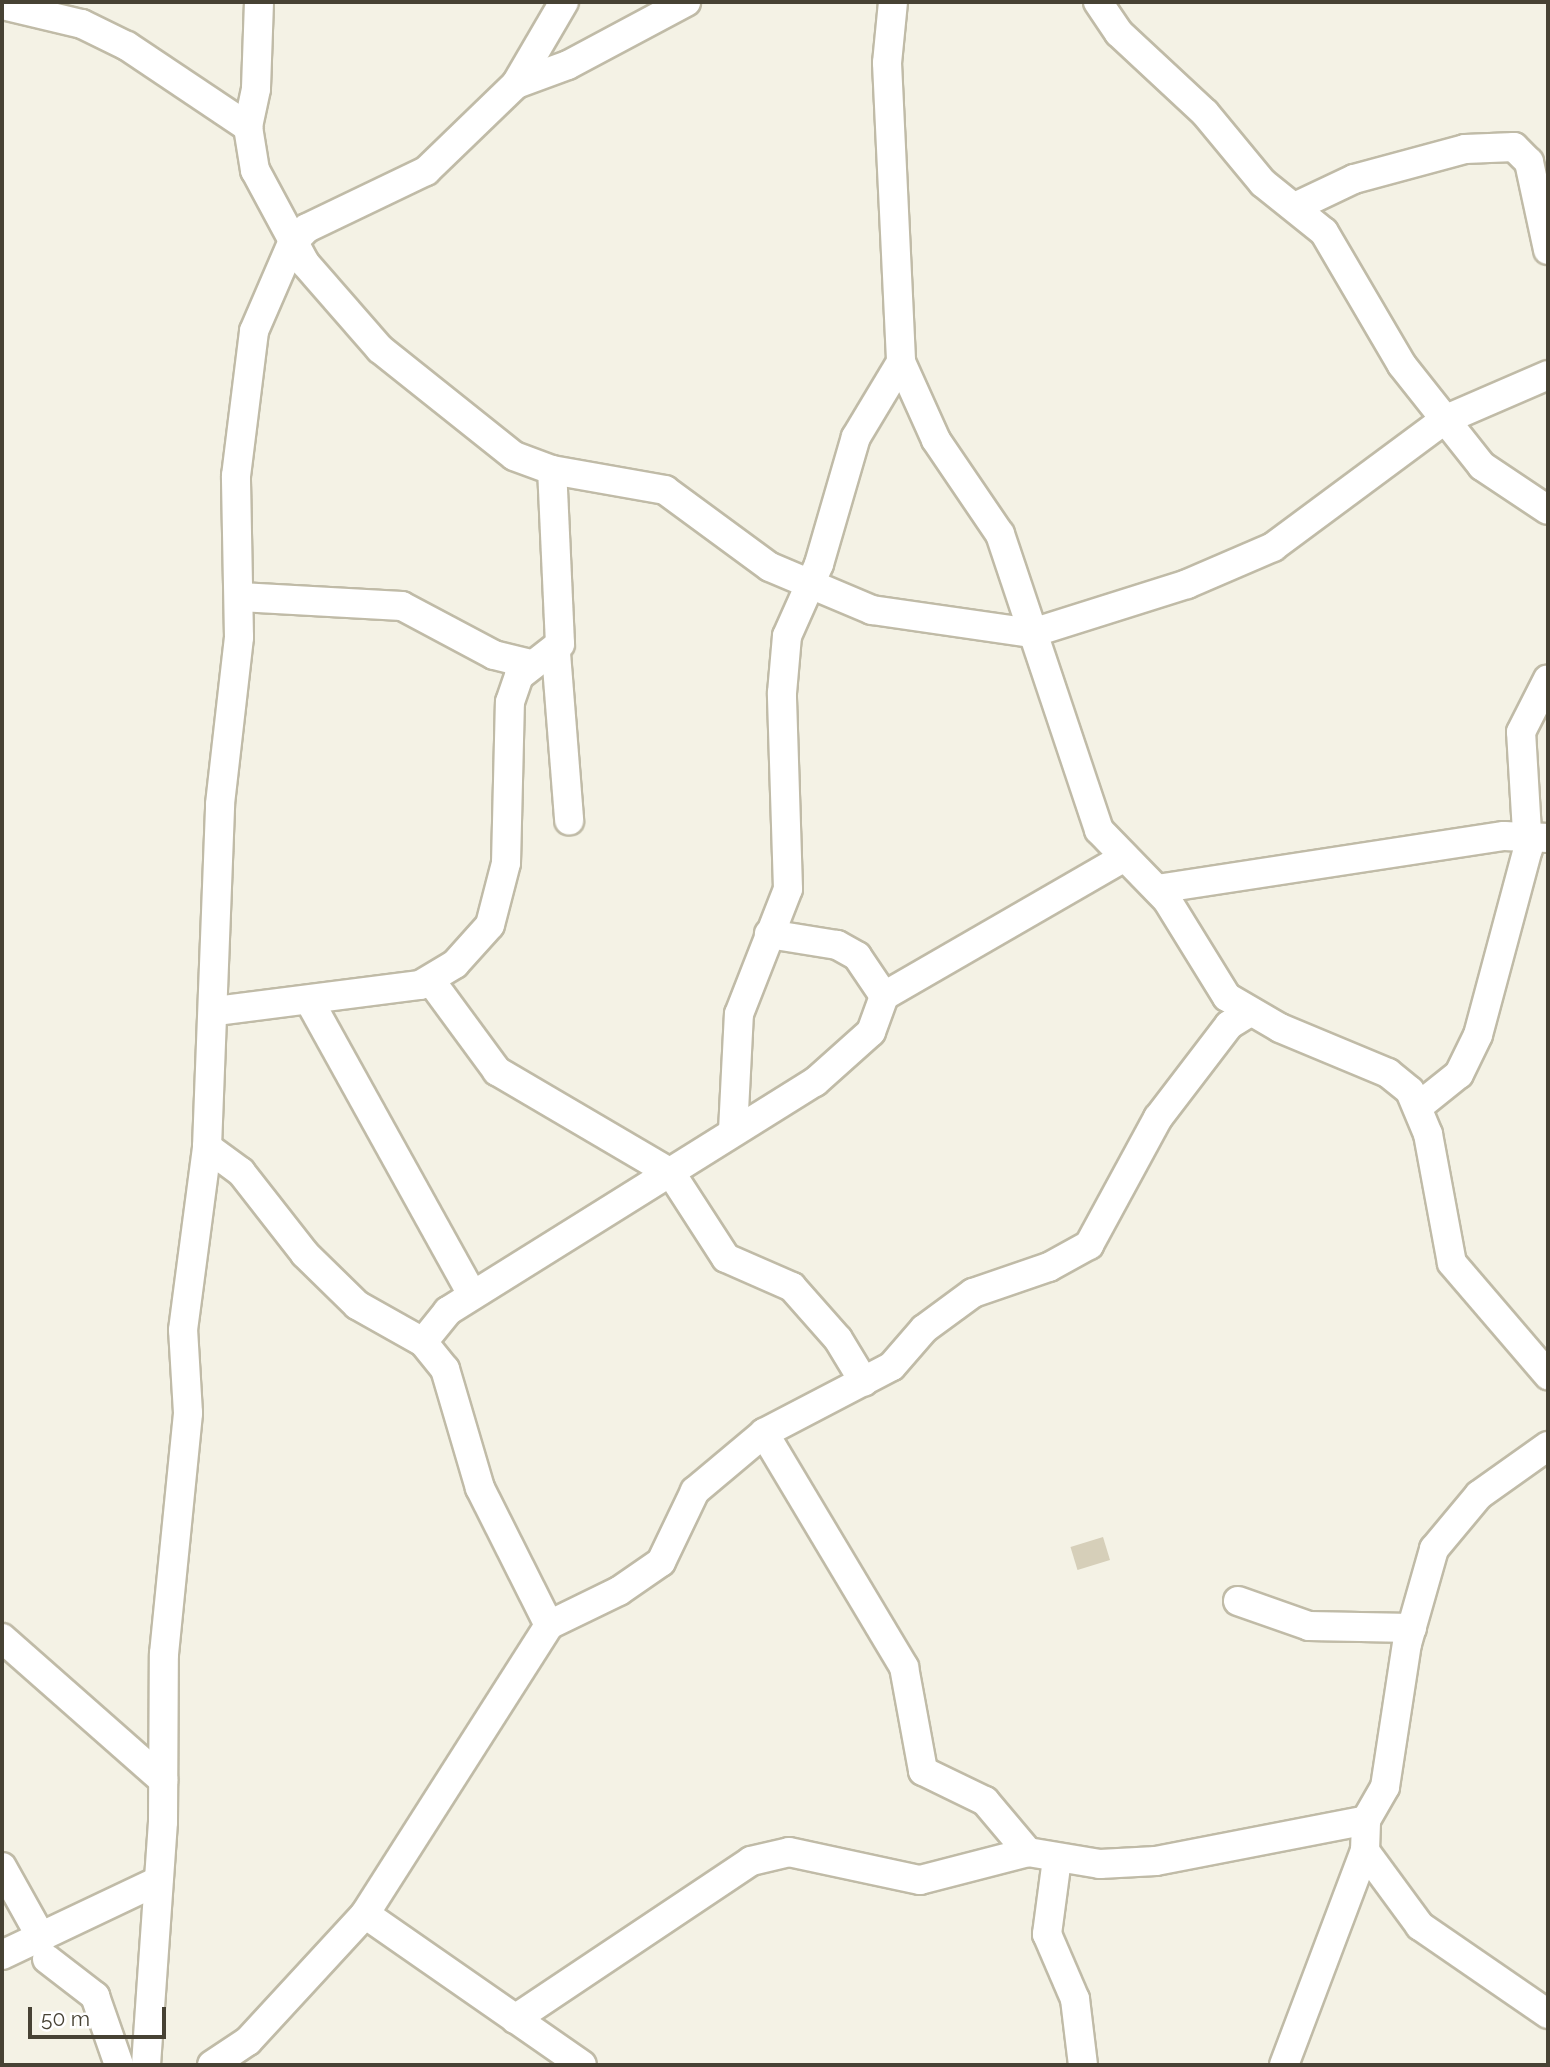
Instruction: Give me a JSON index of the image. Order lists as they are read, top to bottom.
{
  "scale_bar": "50 m"
}
